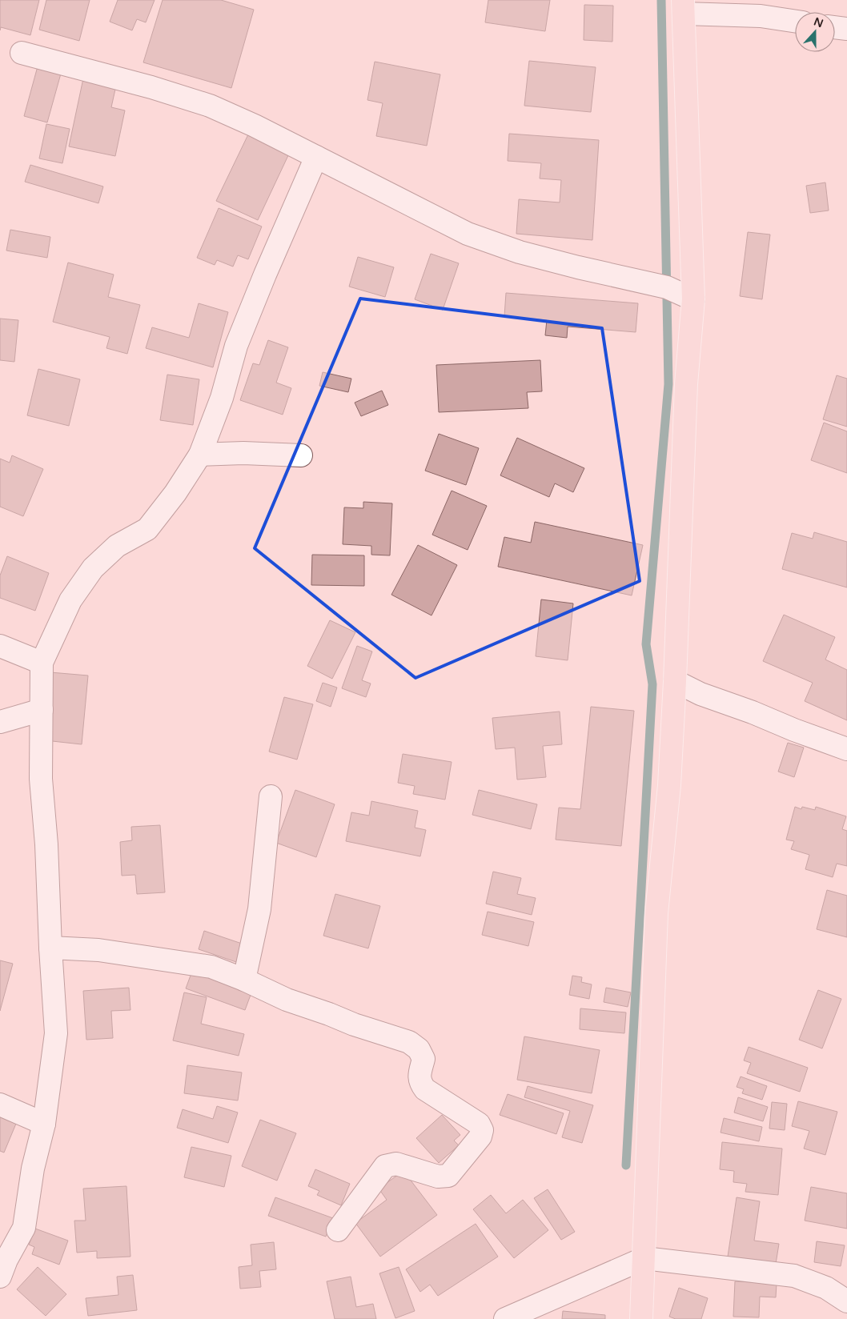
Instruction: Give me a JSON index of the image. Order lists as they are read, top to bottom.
{
  "north": "top"
}
